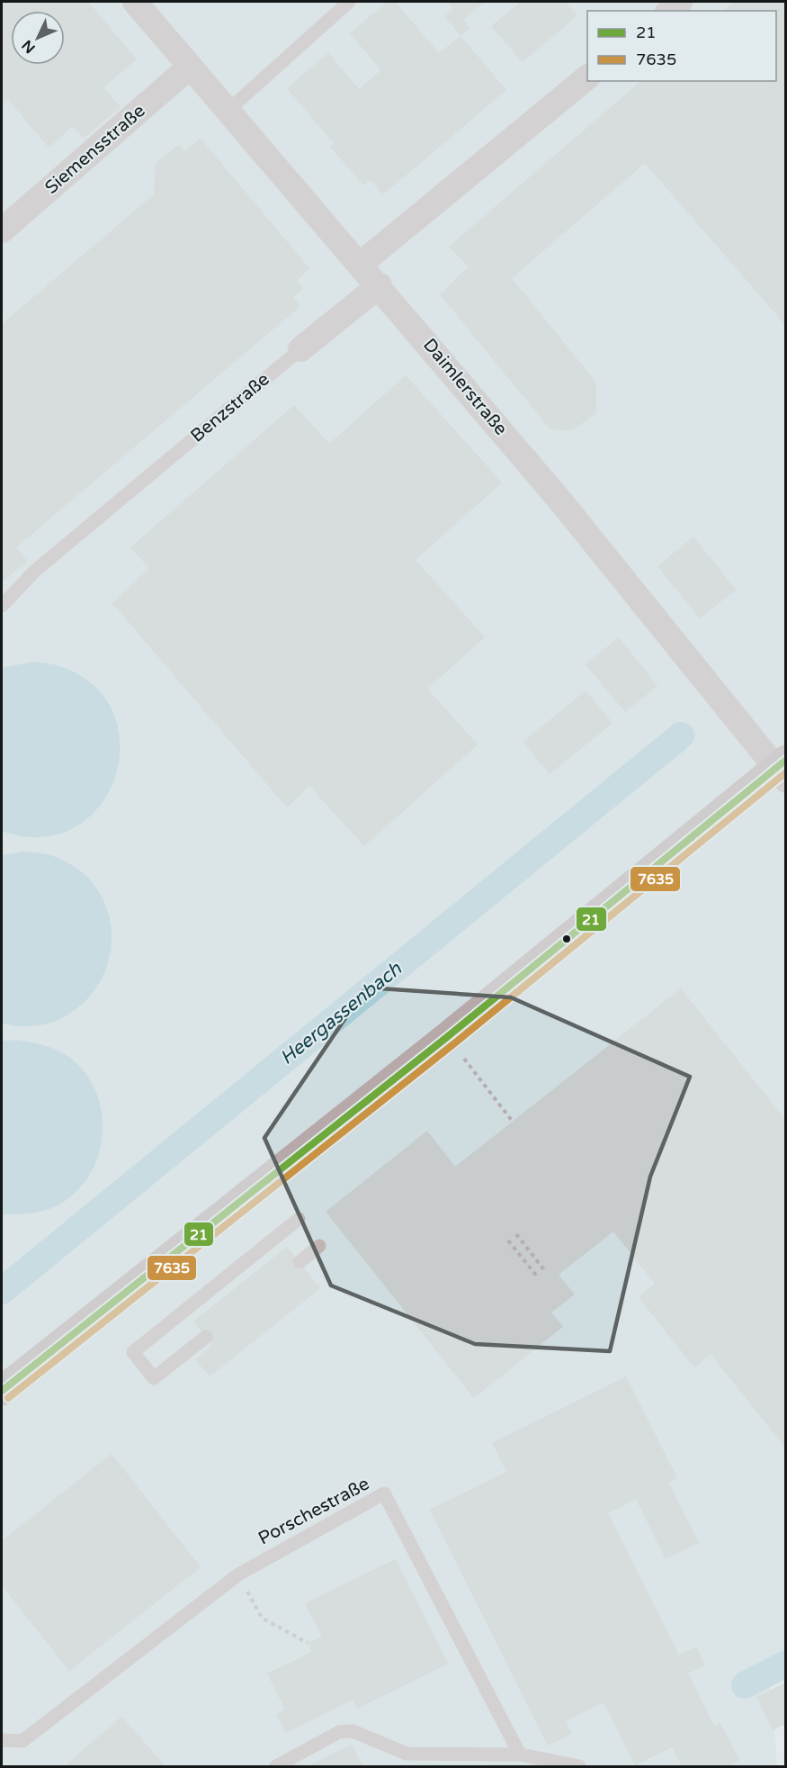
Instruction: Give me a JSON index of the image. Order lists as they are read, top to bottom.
{
  "streets": {
    "street": ["Siemensstraße", "Daimlerstraße", "Benzstraße"],
    "lane": ["Porschestraße"]
  },
  "crossings": [
    ["Siemensstraße", "Daimlerstraße"],
    ["Daimlerstraße", "Benzstraße"]
  ],
  "water": ["Heergassenbach"],
  "lines": ["transit line 21", "transit line 7635"],
  "legend": ["21", "7635"],
  "north": "bottom left"
}
